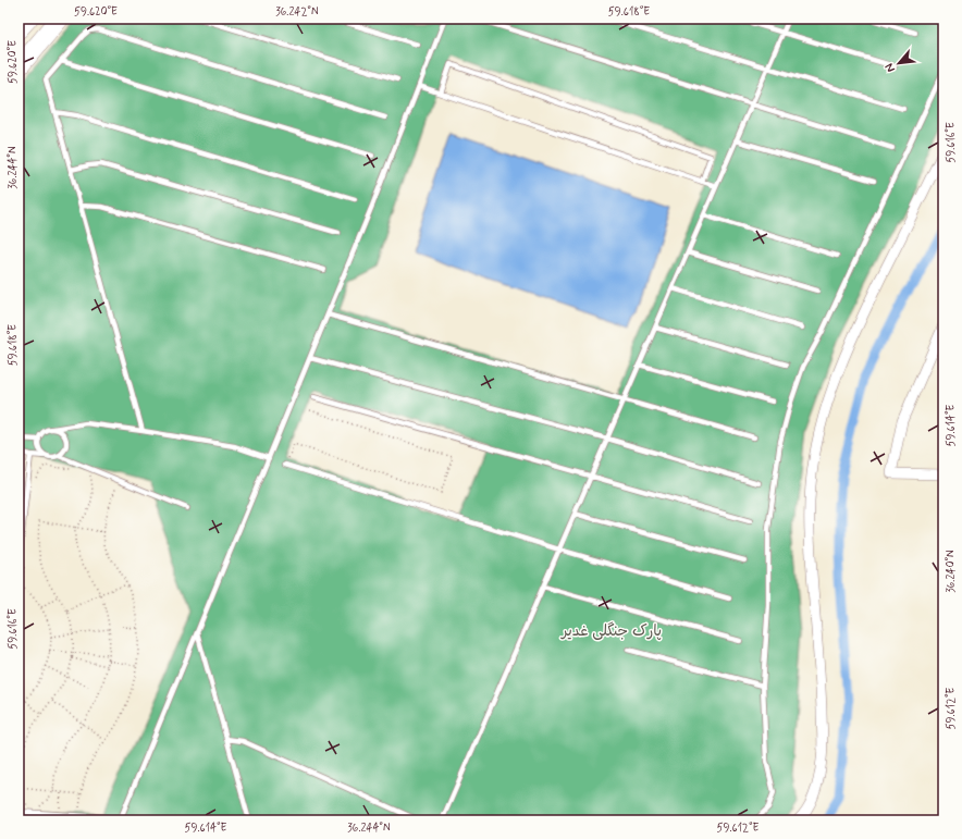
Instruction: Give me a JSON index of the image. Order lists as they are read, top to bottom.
{
  "parks": ["پارک جنگلی غدیر"],
  "north": "bottom left",
  "coordinates": [
    "59.620°E",
    "36.242°N",
    "59.618°E",
    "59.616°E",
    "36.244°N",
    "59.614°E",
    "36.240°N",
    "59.612°E"
  ]
}
